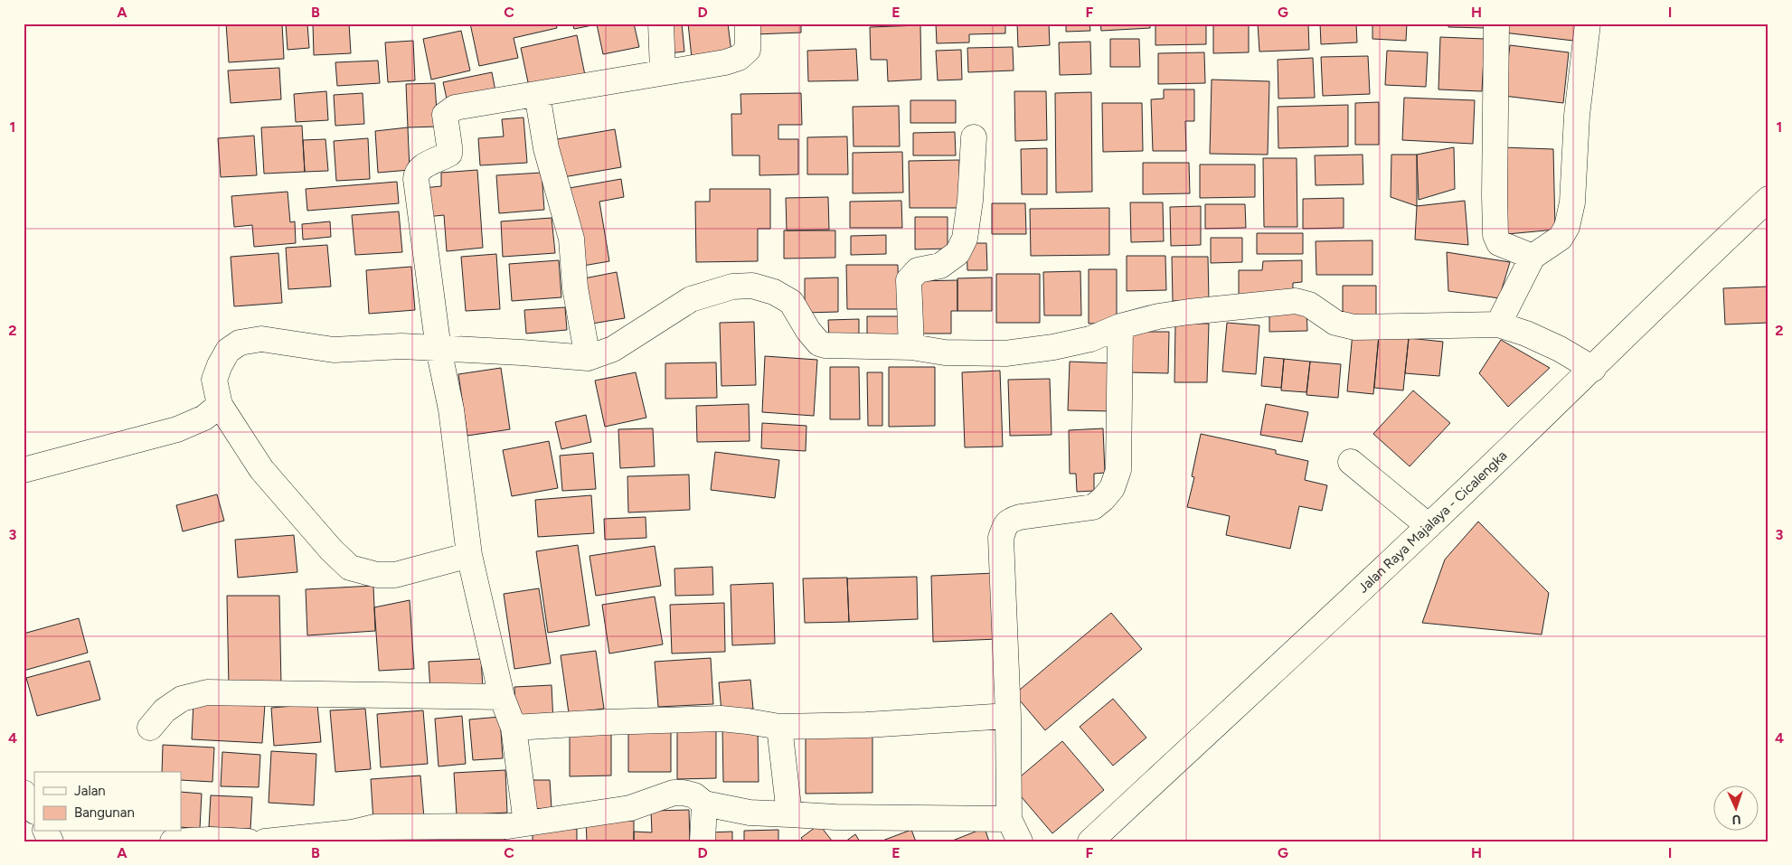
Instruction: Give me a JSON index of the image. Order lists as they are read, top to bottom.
{
  "streets": {
    "street": ["Jalan Raya Majalaya - Cicalengka"]
  },
  "legend": ["Jalan", "Bangunan"],
  "north": "bottom",
  "grid": {
    "columns": [
      "A",
      "B",
      "C",
      "D",
      "E",
      "F",
      "G",
      "H",
      "I"
    ],
    "rows": [
      "1",
      "2",
      "3",
      "4"
    ]
  }
}
